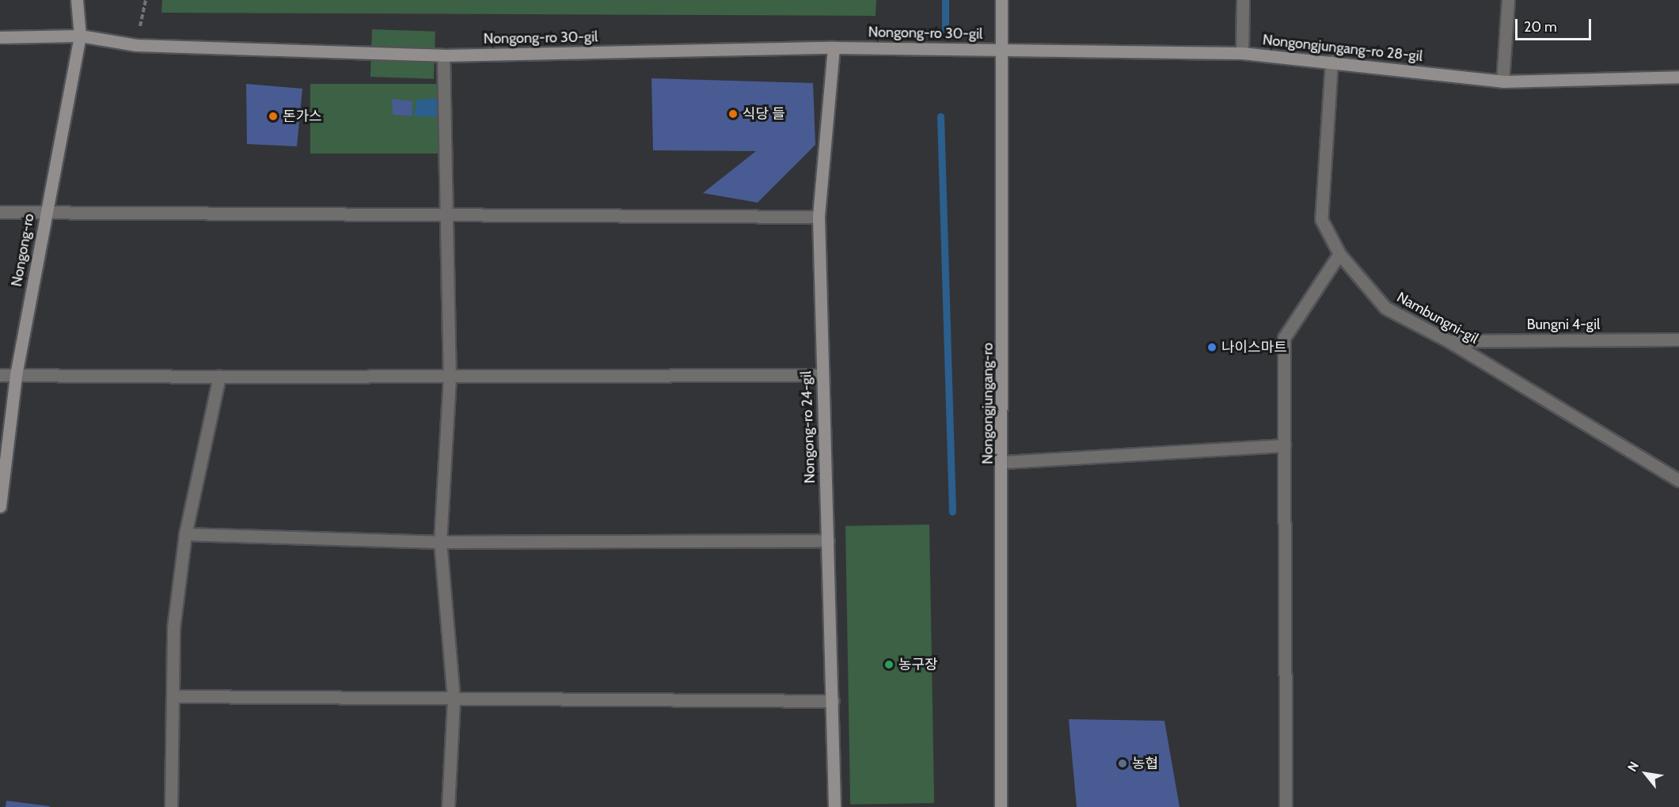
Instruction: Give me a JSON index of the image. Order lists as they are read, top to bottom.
{
  "streets": {
    "street": [
      "Nongong-ro 30-gil",
      "Nongongjungang-ro 28-gil",
      "Nongong-ro",
      "Nambungni-gil",
      "Bungni 4-gil",
      "Nongongjungang-ro",
      "Nongong-ro 24-gil"
    ]
  },
  "crossings": [
    ["Nongong-ro 30-gil", "Nongongjungang-ro 28-gil"],
    ["Nongong-ro 30-gil", "Nongong-ro"],
    ["Nongong-ro 30-gil", "Nongongjungang-ro"],
    ["Nongong-ro 30-gil", "Nongong-ro 24-gil"],
    ["Nongongjungang-ro 28-gil", "Nambungni-gil"],
    ["Nongongjungang-ro 28-gil", "Nongongjungang-ro"],
    ["Nambungni-gil", "Bungni 4-gil"]
  ],
  "places": [
    "식당 들",
    "돈가스",
    "나이스마트",
    "농구장",
    "농협"
  ],
  "scale_bar": "20 m",
  "north": "top left"
}
